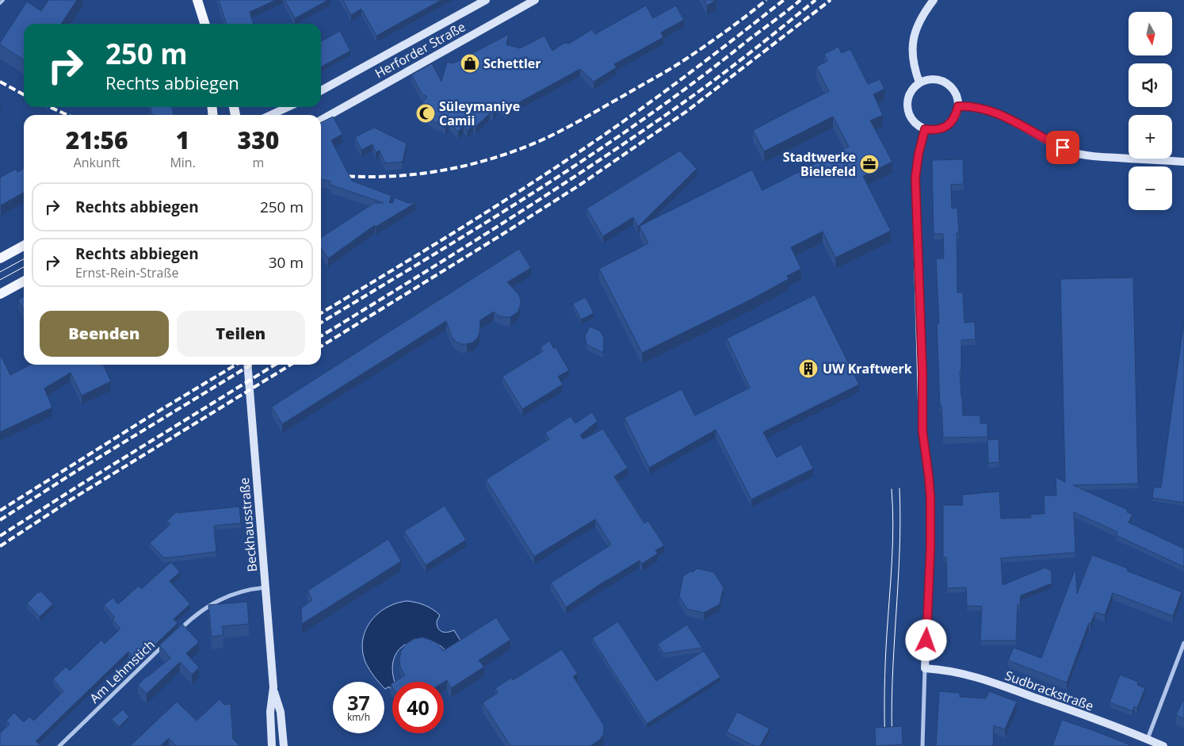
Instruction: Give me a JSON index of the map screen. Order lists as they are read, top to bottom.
{
  "streets": {
    "street": [
      "Herforder Straße",
      "Beckhausstraße",
      "Am Lehmstich",
      "Sudbrackstraße"
    ]
  },
  "places": {
    "shop": ["Schettler"],
    "mosque": ["Süleymaniye Camii"],
    "office": ["Stadtwerke Bielefeld"],
    "building": ["UW Kraftwerk"]
  },
  "north": "bottom",
  "page": {
    "map_buttons": ["+", "−"],
    "turn": ["250 m", "Rechts abbiegen"],
    "eta": [
      "21:56",
      "Ankunft",
      "1",
      "Min.",
      "330",
      "m"
    ],
    "list": [
      {
        "name": "Rechts abbiegen",
        "value": "250 m"
      },
      {
        "name": "Rechts abbiegen",
        "note": "Ernst-Rein-Straße",
        "value": "30 m"
      }
    ],
    "buttons": ["Beenden", "Teilen"],
    "speed": "37 km/h",
    "limit": "40"
  }
}
